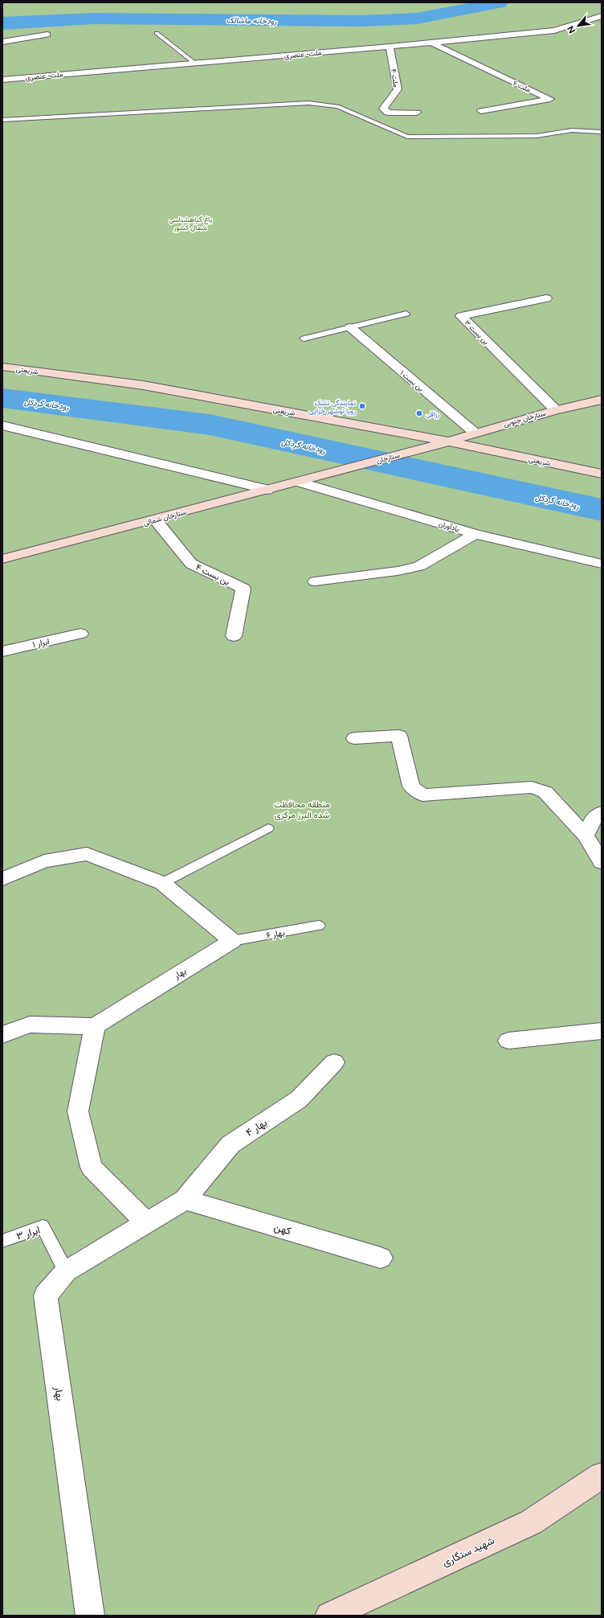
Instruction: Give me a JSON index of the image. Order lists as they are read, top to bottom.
{
  "streets": {
    "street": [
      "ملت - عنصری",
      "ملت ۴",
      "ملت ۶",
      "بن بست ۳",
      "شریعتی",
      "بن بست ۱",
      "ستارخان جنوبی",
      "ستارخان",
      "ستارخان شمالی",
      "یادآوران",
      "بن بست ۴",
      "ابرار ۱",
      "بهار",
      "بهار ۴",
      "کهن",
      "شهید سنگاری"
    ],
    "lane": ["بهار ۶", "ابرار ۳"]
  },
  "crossings": [
    ["ملت - عنصری", "ملت ۴"],
    ["ملت - عنصری", "ملت ۶"],
    ["بن بست ۳", "ستارخان جنوبی"],
    ["شریعتی", "ستارخان جنوبی"],
    ["شریعتی", "ستارخان"],
    ["بن بست ۱", "ستارخان جنوبی"],
    ["ستارخان جنوبی", "ستارخان"],
    ["ستارخان", "ستارخان شمالی"],
    ["ستارخان شمالی", "یادآوران"],
    ["ستارخان شمالی", "بن بست ۴"],
    ["بهار ۶", "بهار"],
    ["بهار", "بهار ۴"],
    ["بهار", "کهن"],
    ["بهار", "ابرار ۳"],
    ["بهار ۴", "کهن"]
  ],
  "water": ["رودخانه ماشالک", "رودخانه گردکل"],
  "parks": ["باغ گیاهشناسی شمال کشور", "منطقه محافظت شده البرز مرکزی"],
  "places": ["نمایندگی تشک رویا نوشهر خزایی", "رزاقی"],
  "north": "bottom left"
}
